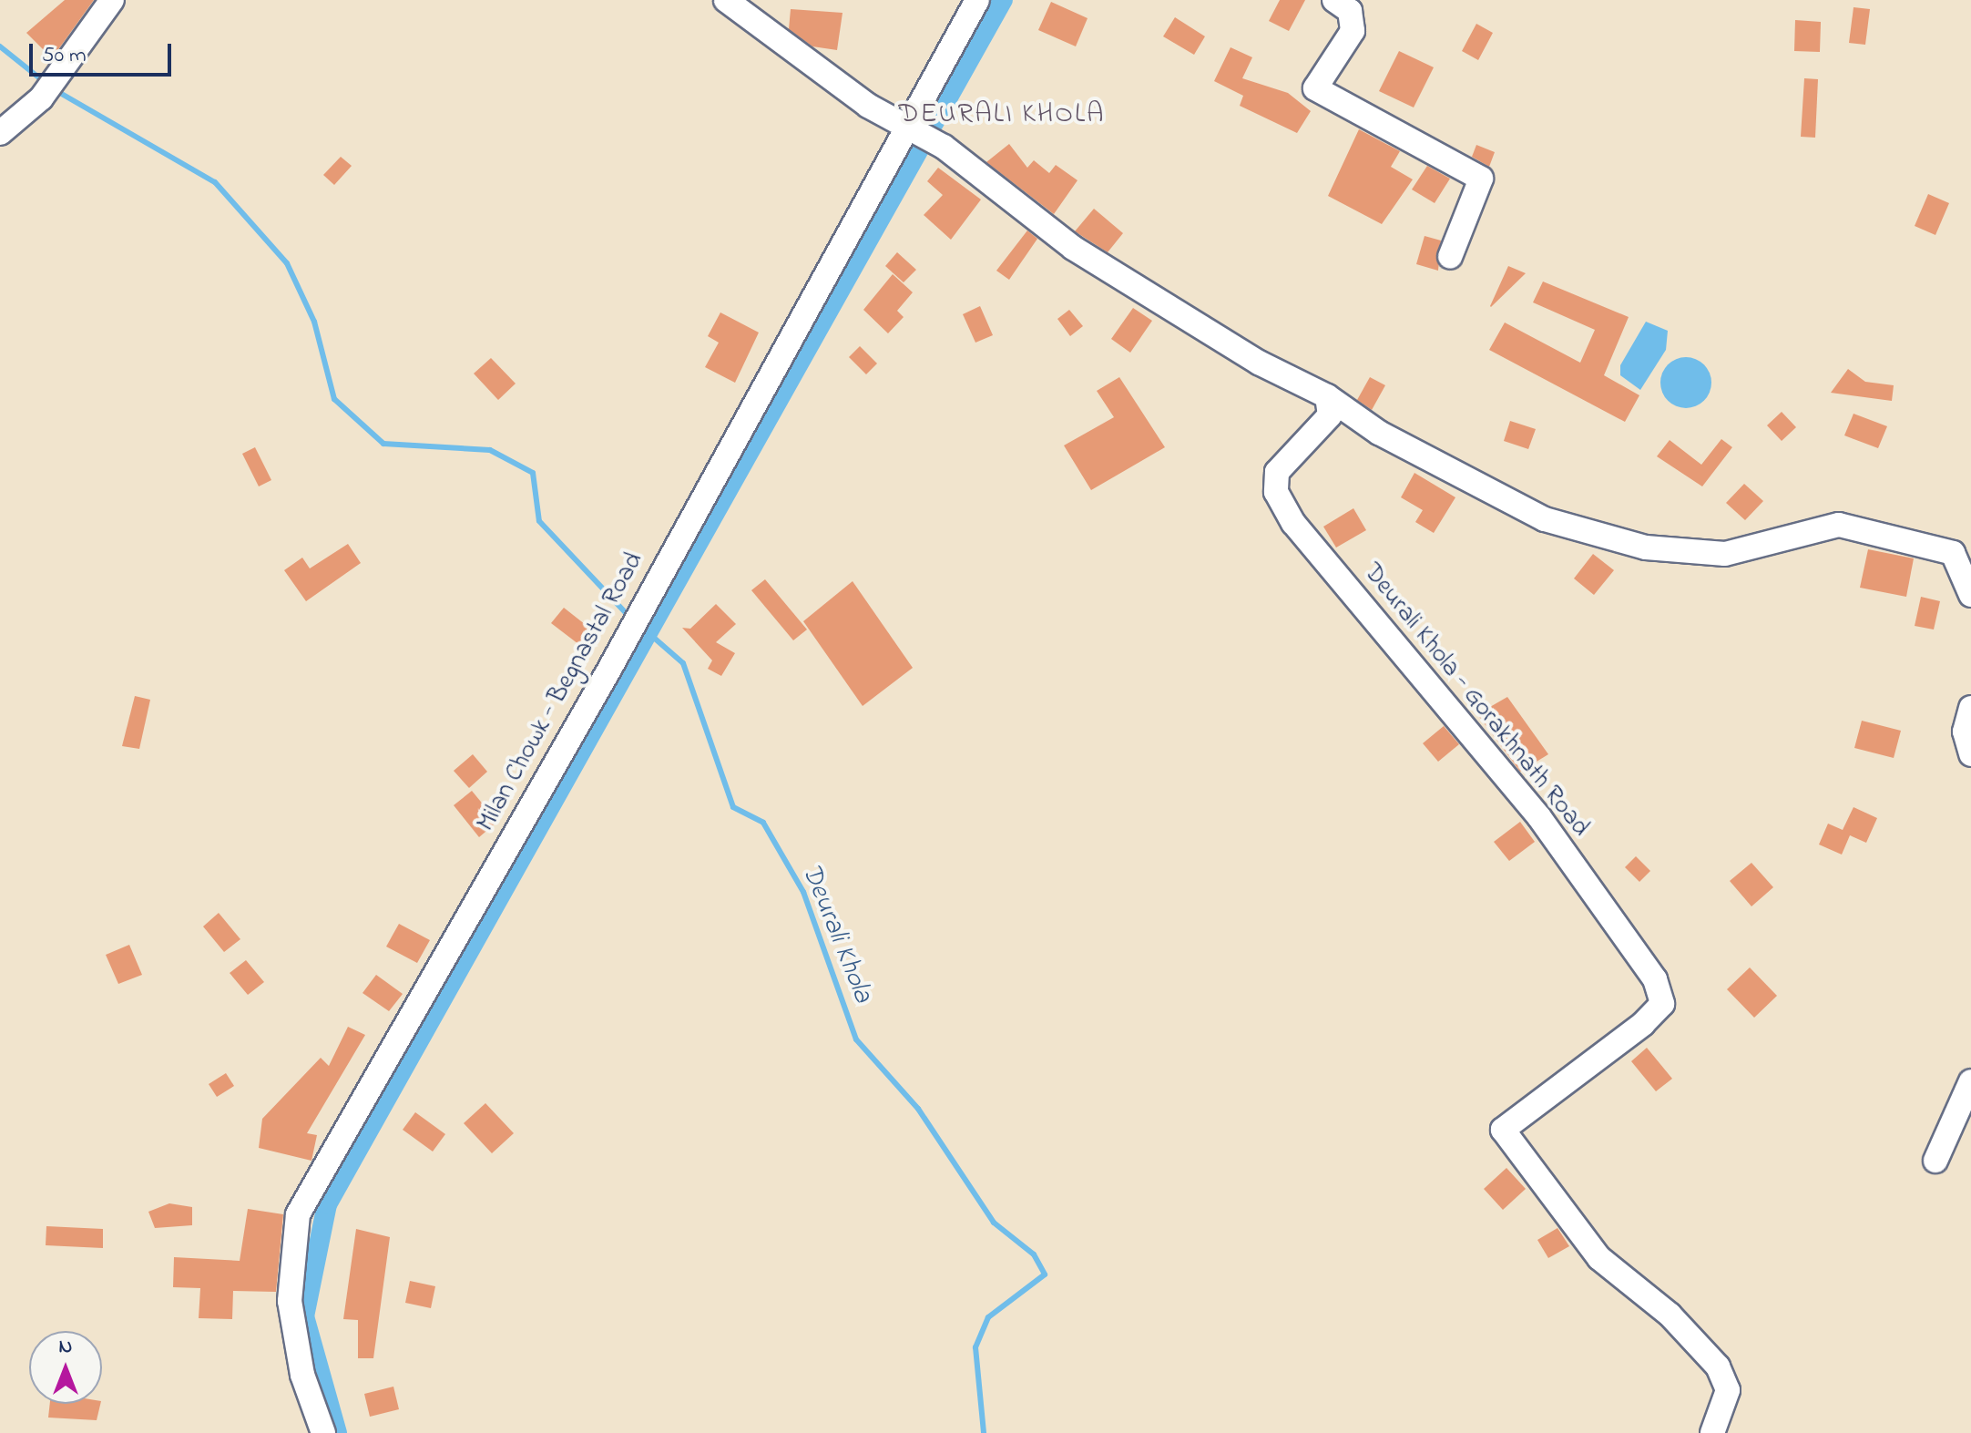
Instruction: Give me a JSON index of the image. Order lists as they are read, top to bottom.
{
  "streets": {
    "street": ["Milan Chowk - Begnastal Road", "Deurali Khola - Gorakhnath Road"]
  },
  "districts": ["DEURALI KHOLA"],
  "water": ["Deurali Khola"],
  "scale_bar": "50 m",
  "north": "top"
}
